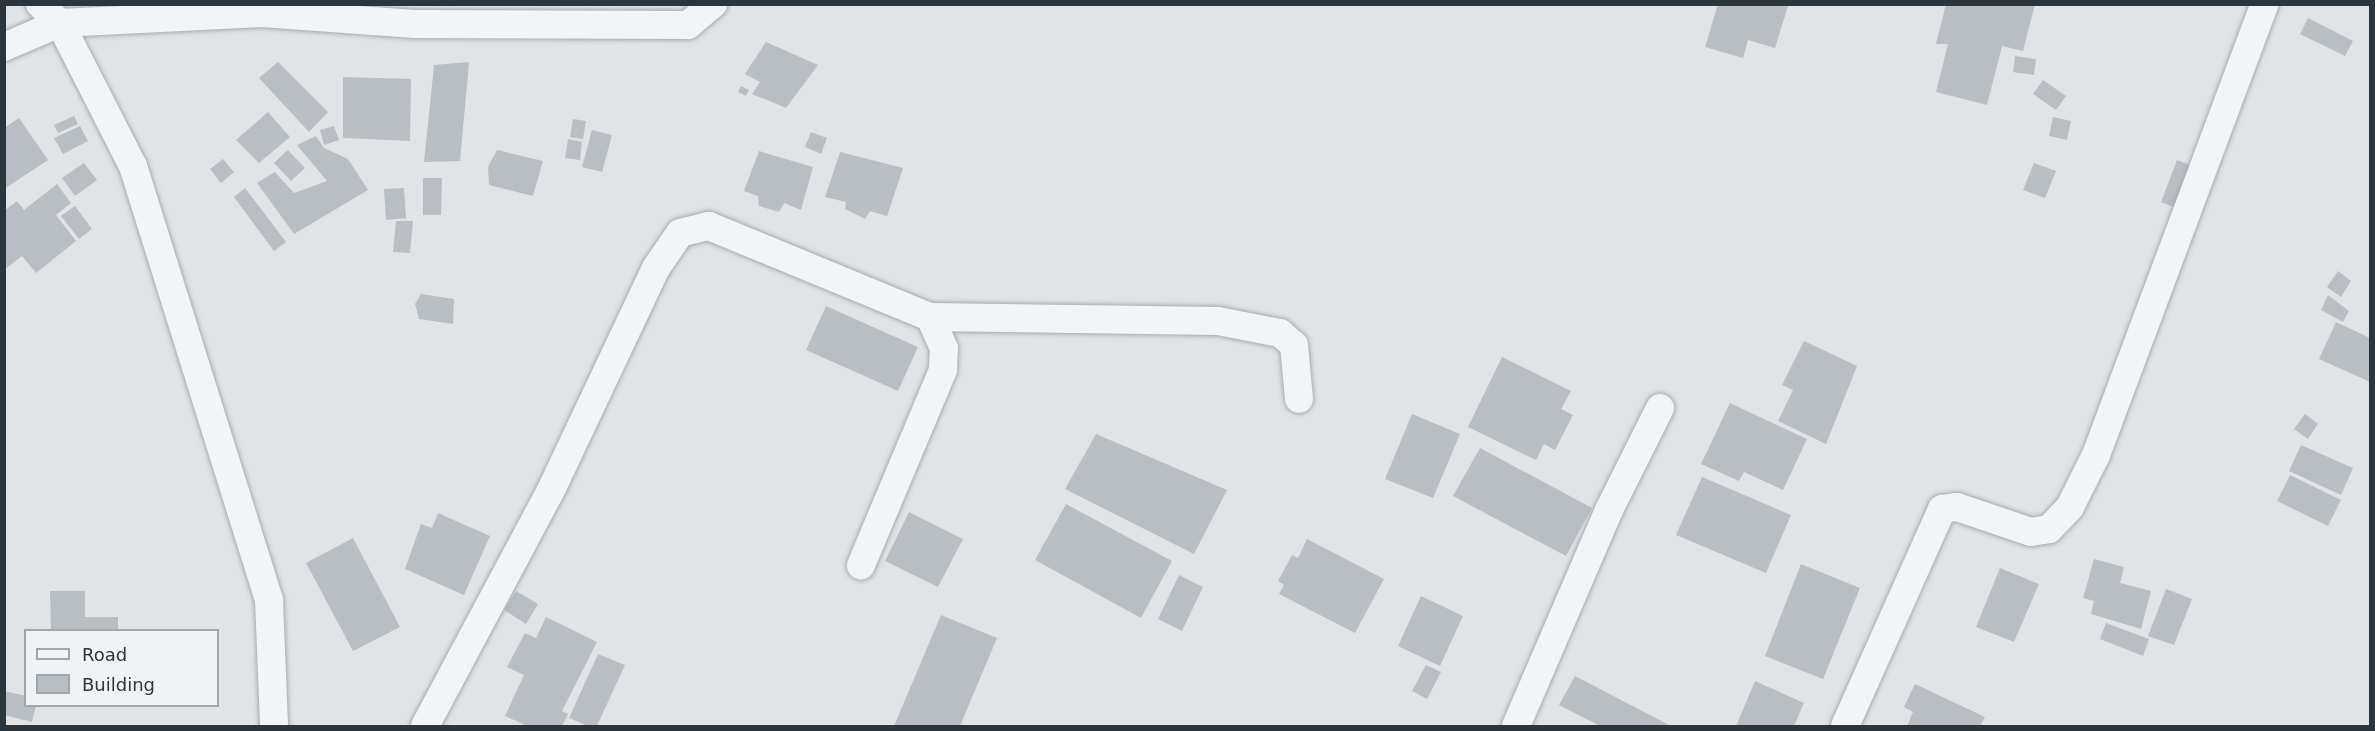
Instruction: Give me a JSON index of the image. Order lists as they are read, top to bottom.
{
  "legend": ["Road", "Building"]
}
